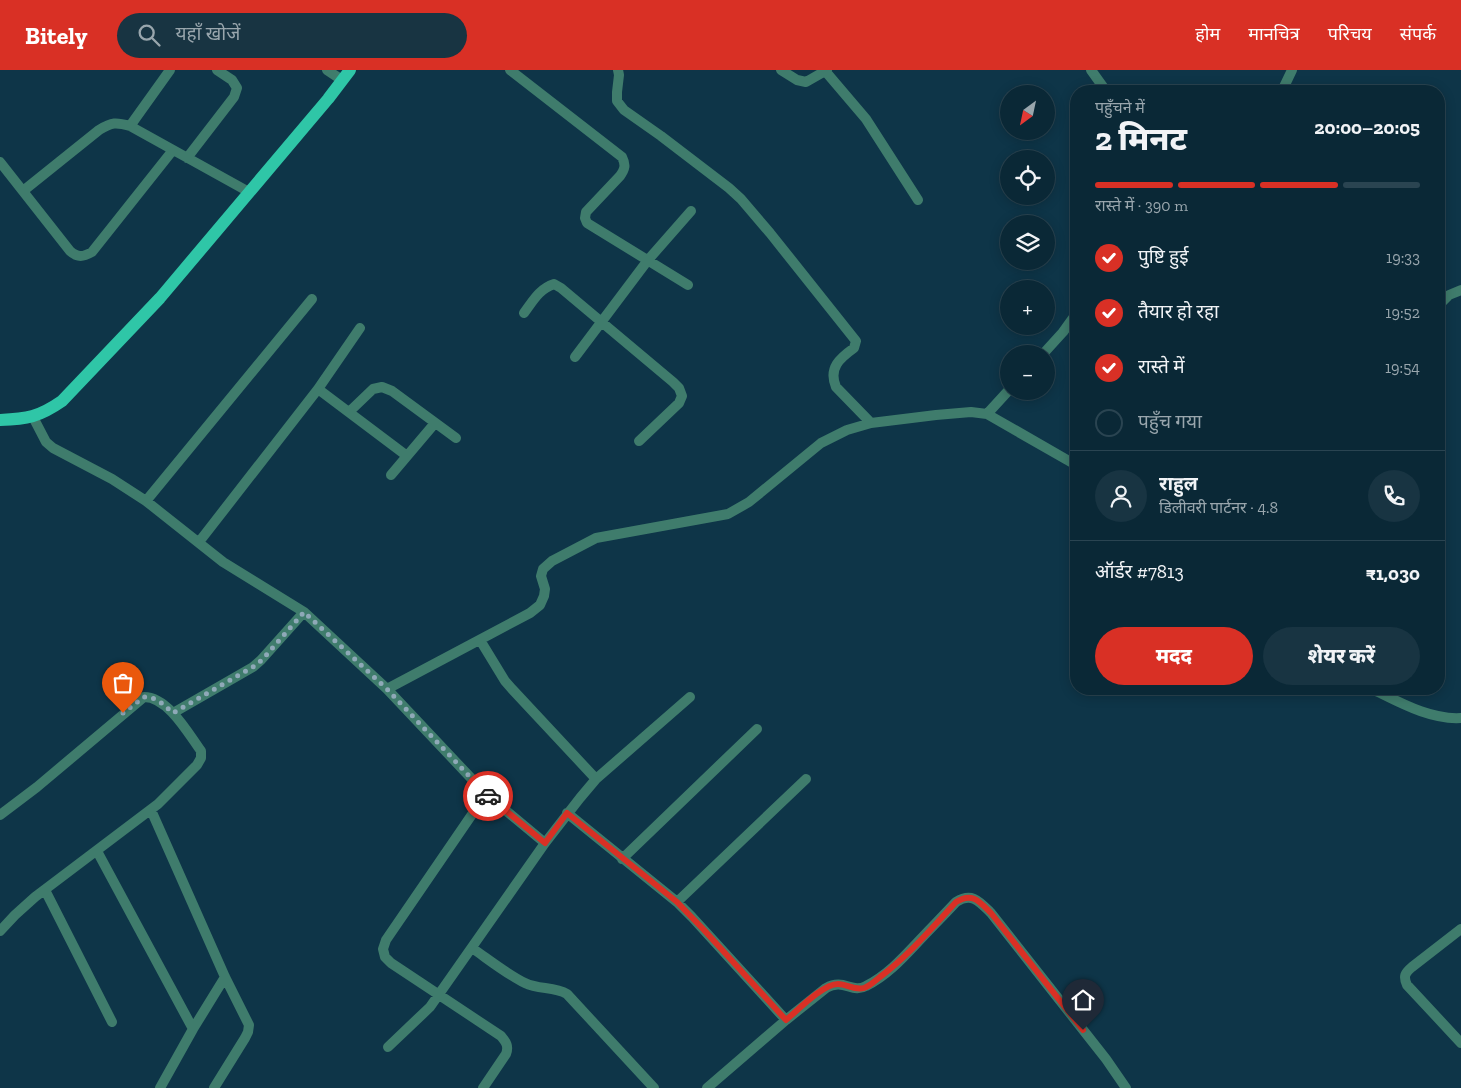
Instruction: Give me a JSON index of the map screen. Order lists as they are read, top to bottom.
{
  "north": "bottom left",
  "page": {
    "header": "Bitely",
    "search": "यहाँ खोजें",
    "nav": [
      "होम",
      "मानचित्र",
      "परिचय",
      "संपर्क"
    ],
    "map_buttons": ["+", "−"],
    "heading": ["2 मिनट", "पहुँचने में", "20:00–20:05"],
    "panel": [
      "राहुल",
      "डिलीवरी पार्टनर · 4.8",
      "ऑर्डर #7813",
      "₹1,030"
    ],
    "bar": "रास्ते में · 390 m",
    "list": [
      ["पुष्टि हुई", "19:33"],
      ["तैयार हो रहा", "19:52"],
      ["रास्ते में", "19:54"],
      "पहुँच गया"
    ],
    "buttons": ["मदद", "शेयर करें"]
  }
}
